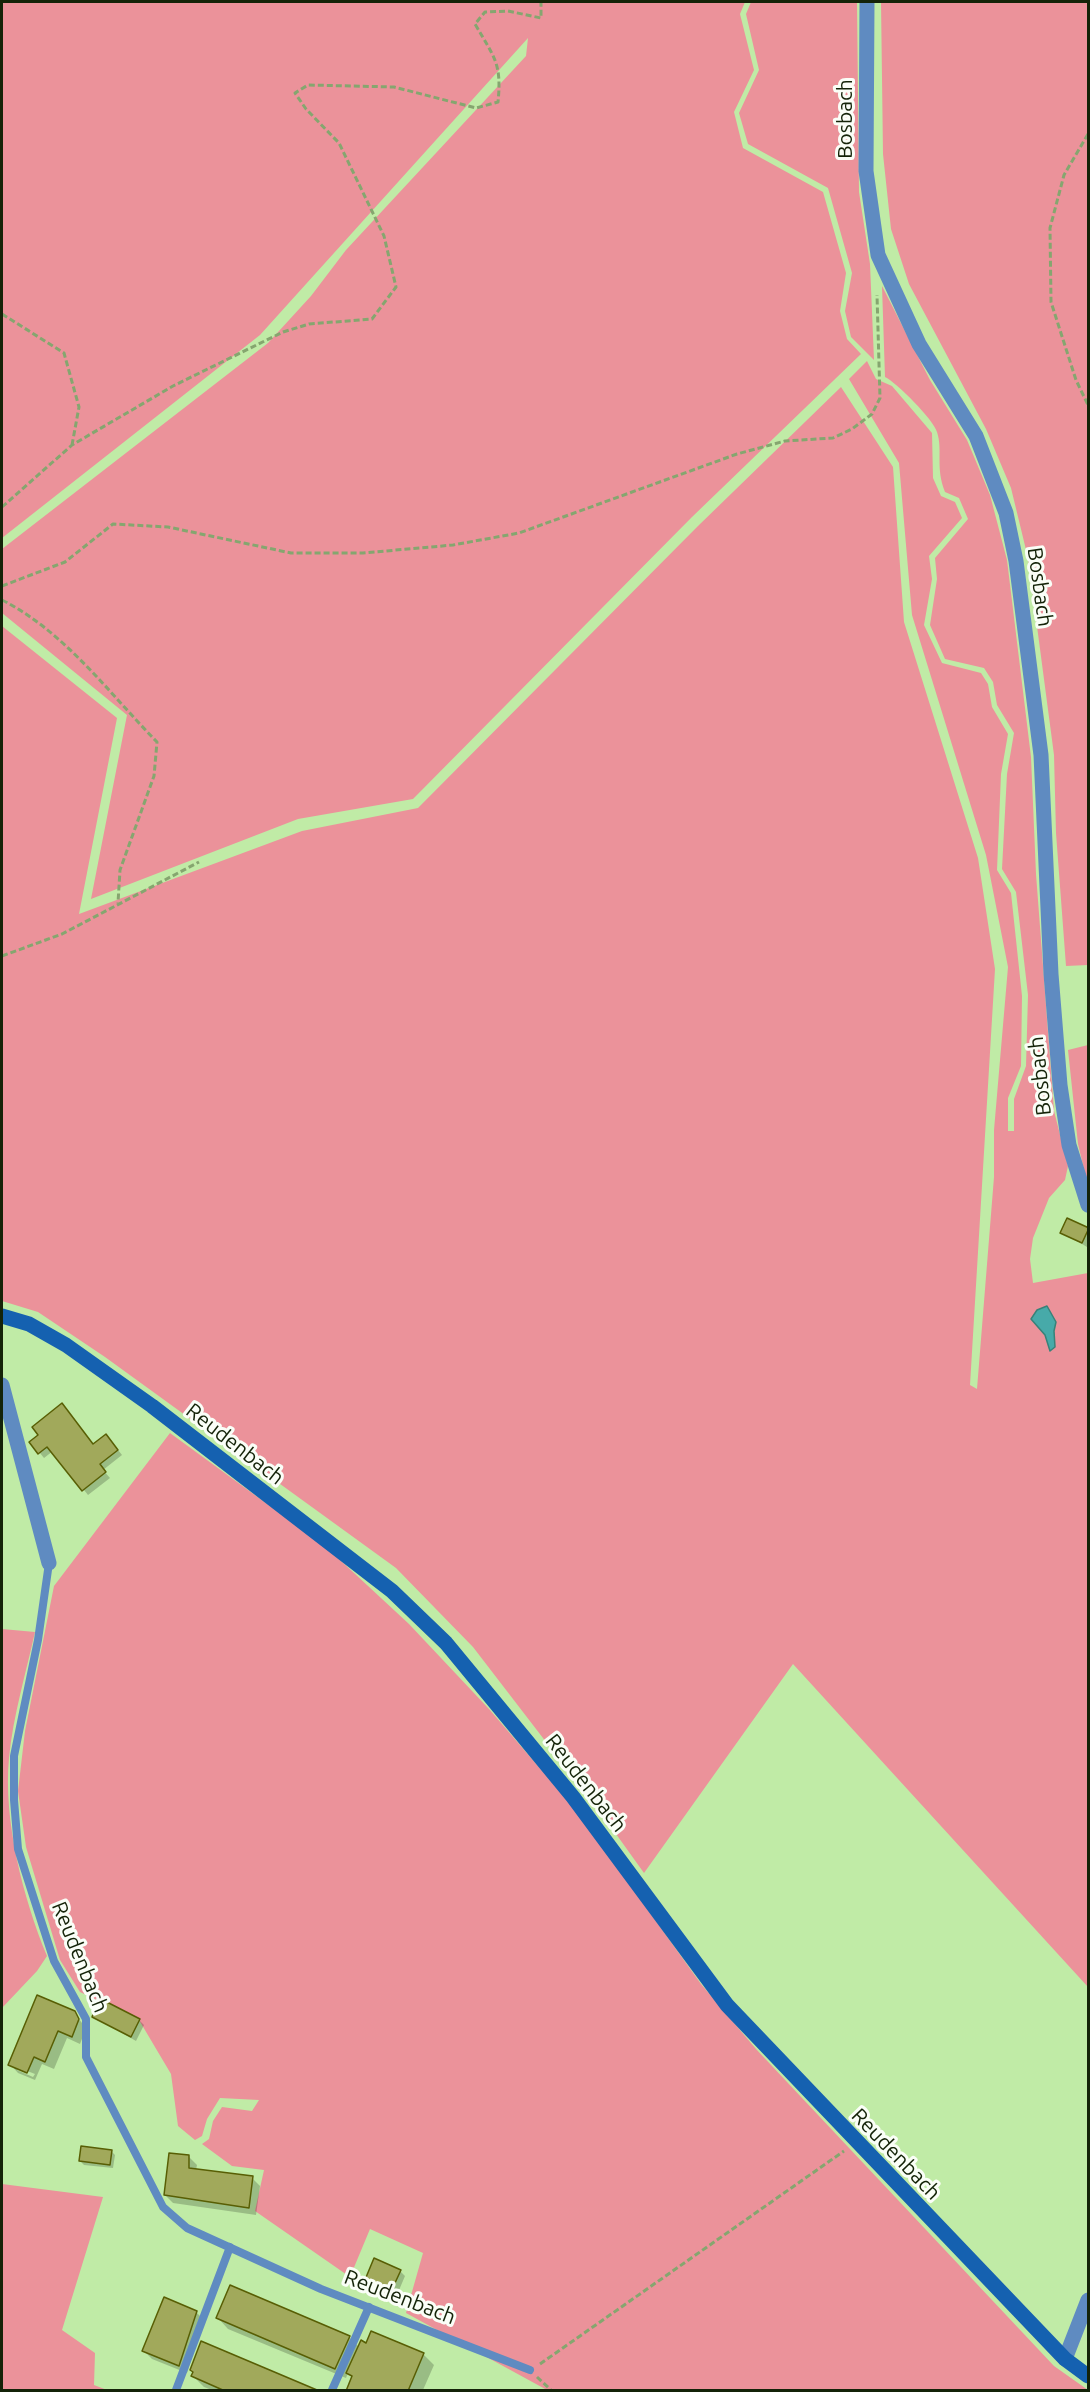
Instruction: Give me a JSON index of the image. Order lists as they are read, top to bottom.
{
  "streets": {
    "street": ["Bosbach", "Reudenbach"]
  }
}
